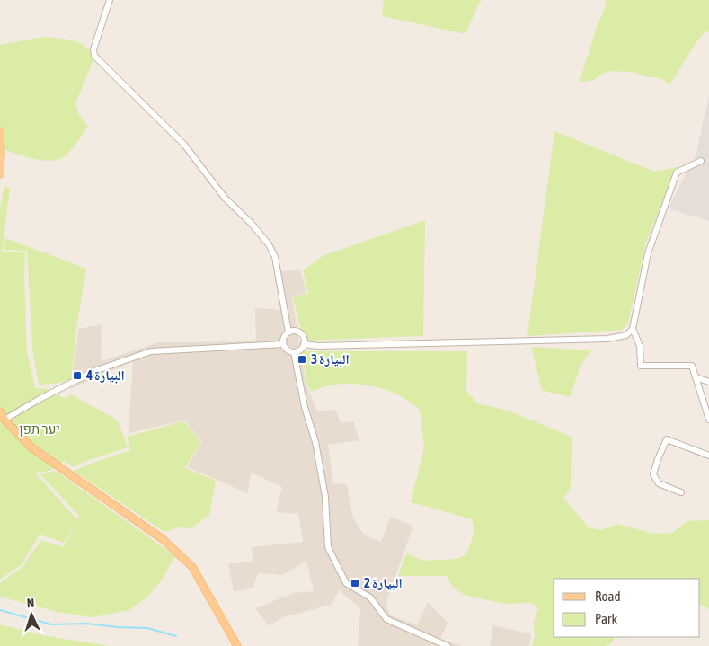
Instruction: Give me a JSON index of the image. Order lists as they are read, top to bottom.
{
  "parks": ["יער תפן"],
  "places": {
    "transit": ["البيارة 3", "البيارة 4", "البيارة 2"]
  },
  "legend": ["Road", "Park"],
  "north": "top"
}
